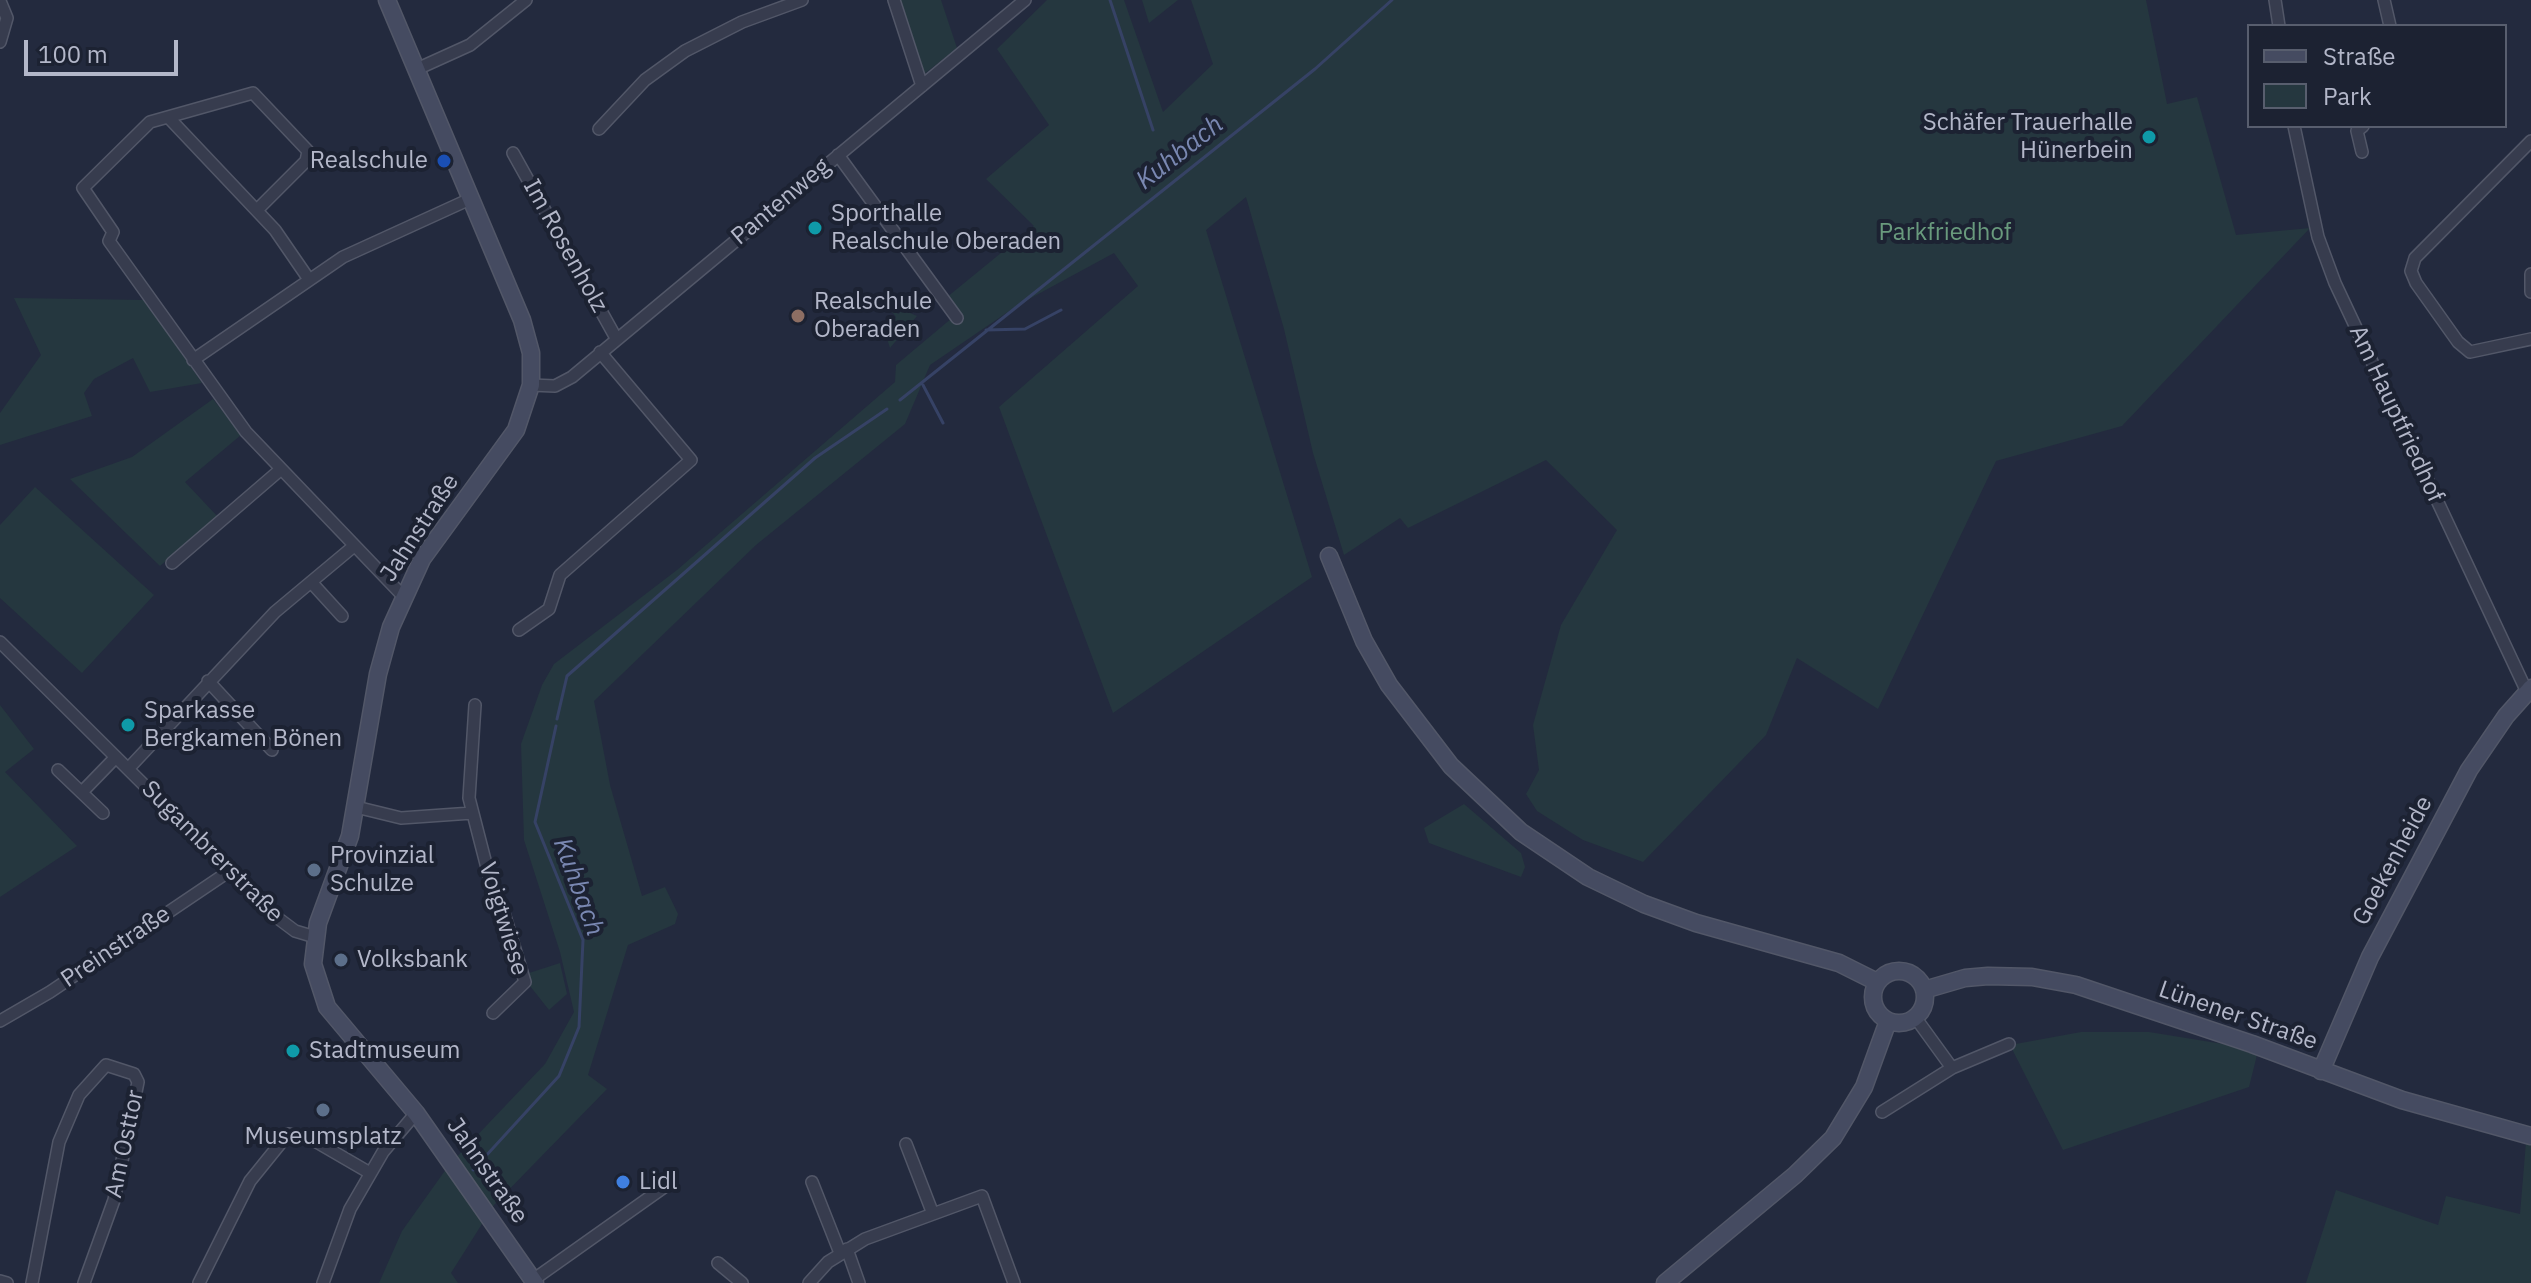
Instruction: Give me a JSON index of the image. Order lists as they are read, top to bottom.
{
  "streets": {
    "main road": ["Jahnstraße", "Goekenheide", "Lünener Straße"],
    "street": [
      "Pantenweg",
      "Im Rosenholz",
      "Am Hauptfriedhof",
      "Sugambrerstraße",
      "Voigtwiese",
      "Preinstraße",
      "Am Osttor"
    ]
  },
  "crossings": [
    ["Pantenweg", "Im Rosenholz"],
    ["Pantenweg", "Jahnstraße"],
    ["Am Hauptfriedhof", "Goekenheide"],
    ["Jahnstraße", "Sugambrerstraße"],
    ["Sugambrerstraße", "Preinstraße"],
    ["Goekenheide", "Lünener Straße"]
  ],
  "water": ["Kuhbach"],
  "parks": ["Parkfriedhof"],
  "places": [
    "Schäfer Trauerhalle Hünerbein",
    "Realschule",
    "Sporthalle Realschule Oberaden",
    "Realschule Oberaden",
    "Sparkasse Bergkamen Bönen",
    "Provinzial Schulze",
    "Volksbank",
    "Stadtmuseum",
    "Museumsplatz",
    "Lidl"
  ],
  "legend": ["Straße", "Park"],
  "scale_bar": "100 m"
}
